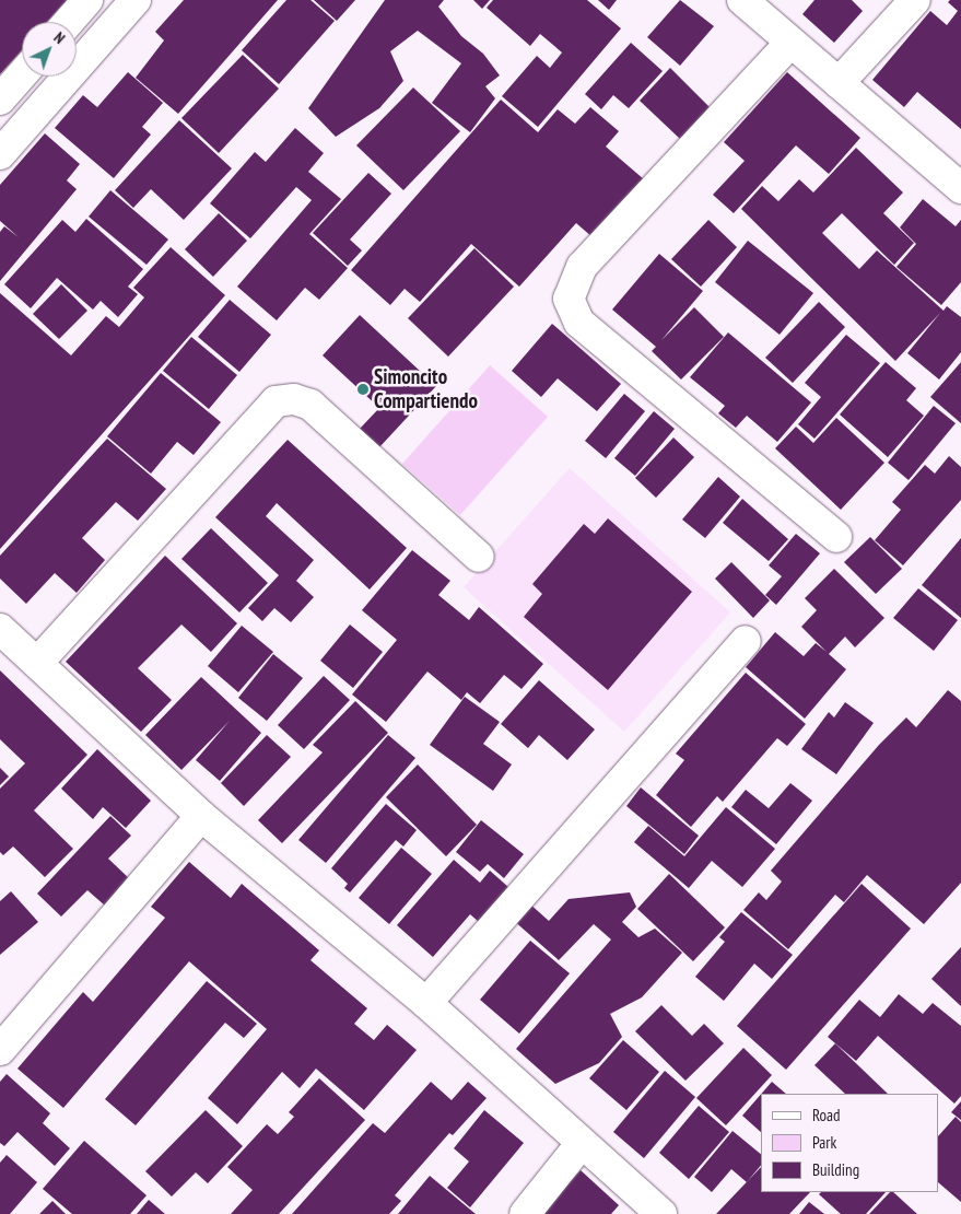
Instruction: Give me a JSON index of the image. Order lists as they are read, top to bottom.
{
  "places": ["Simoncito Compartiendo"],
  "legend": ["Road", "Park", "Building"],
  "north": "top right"
}
